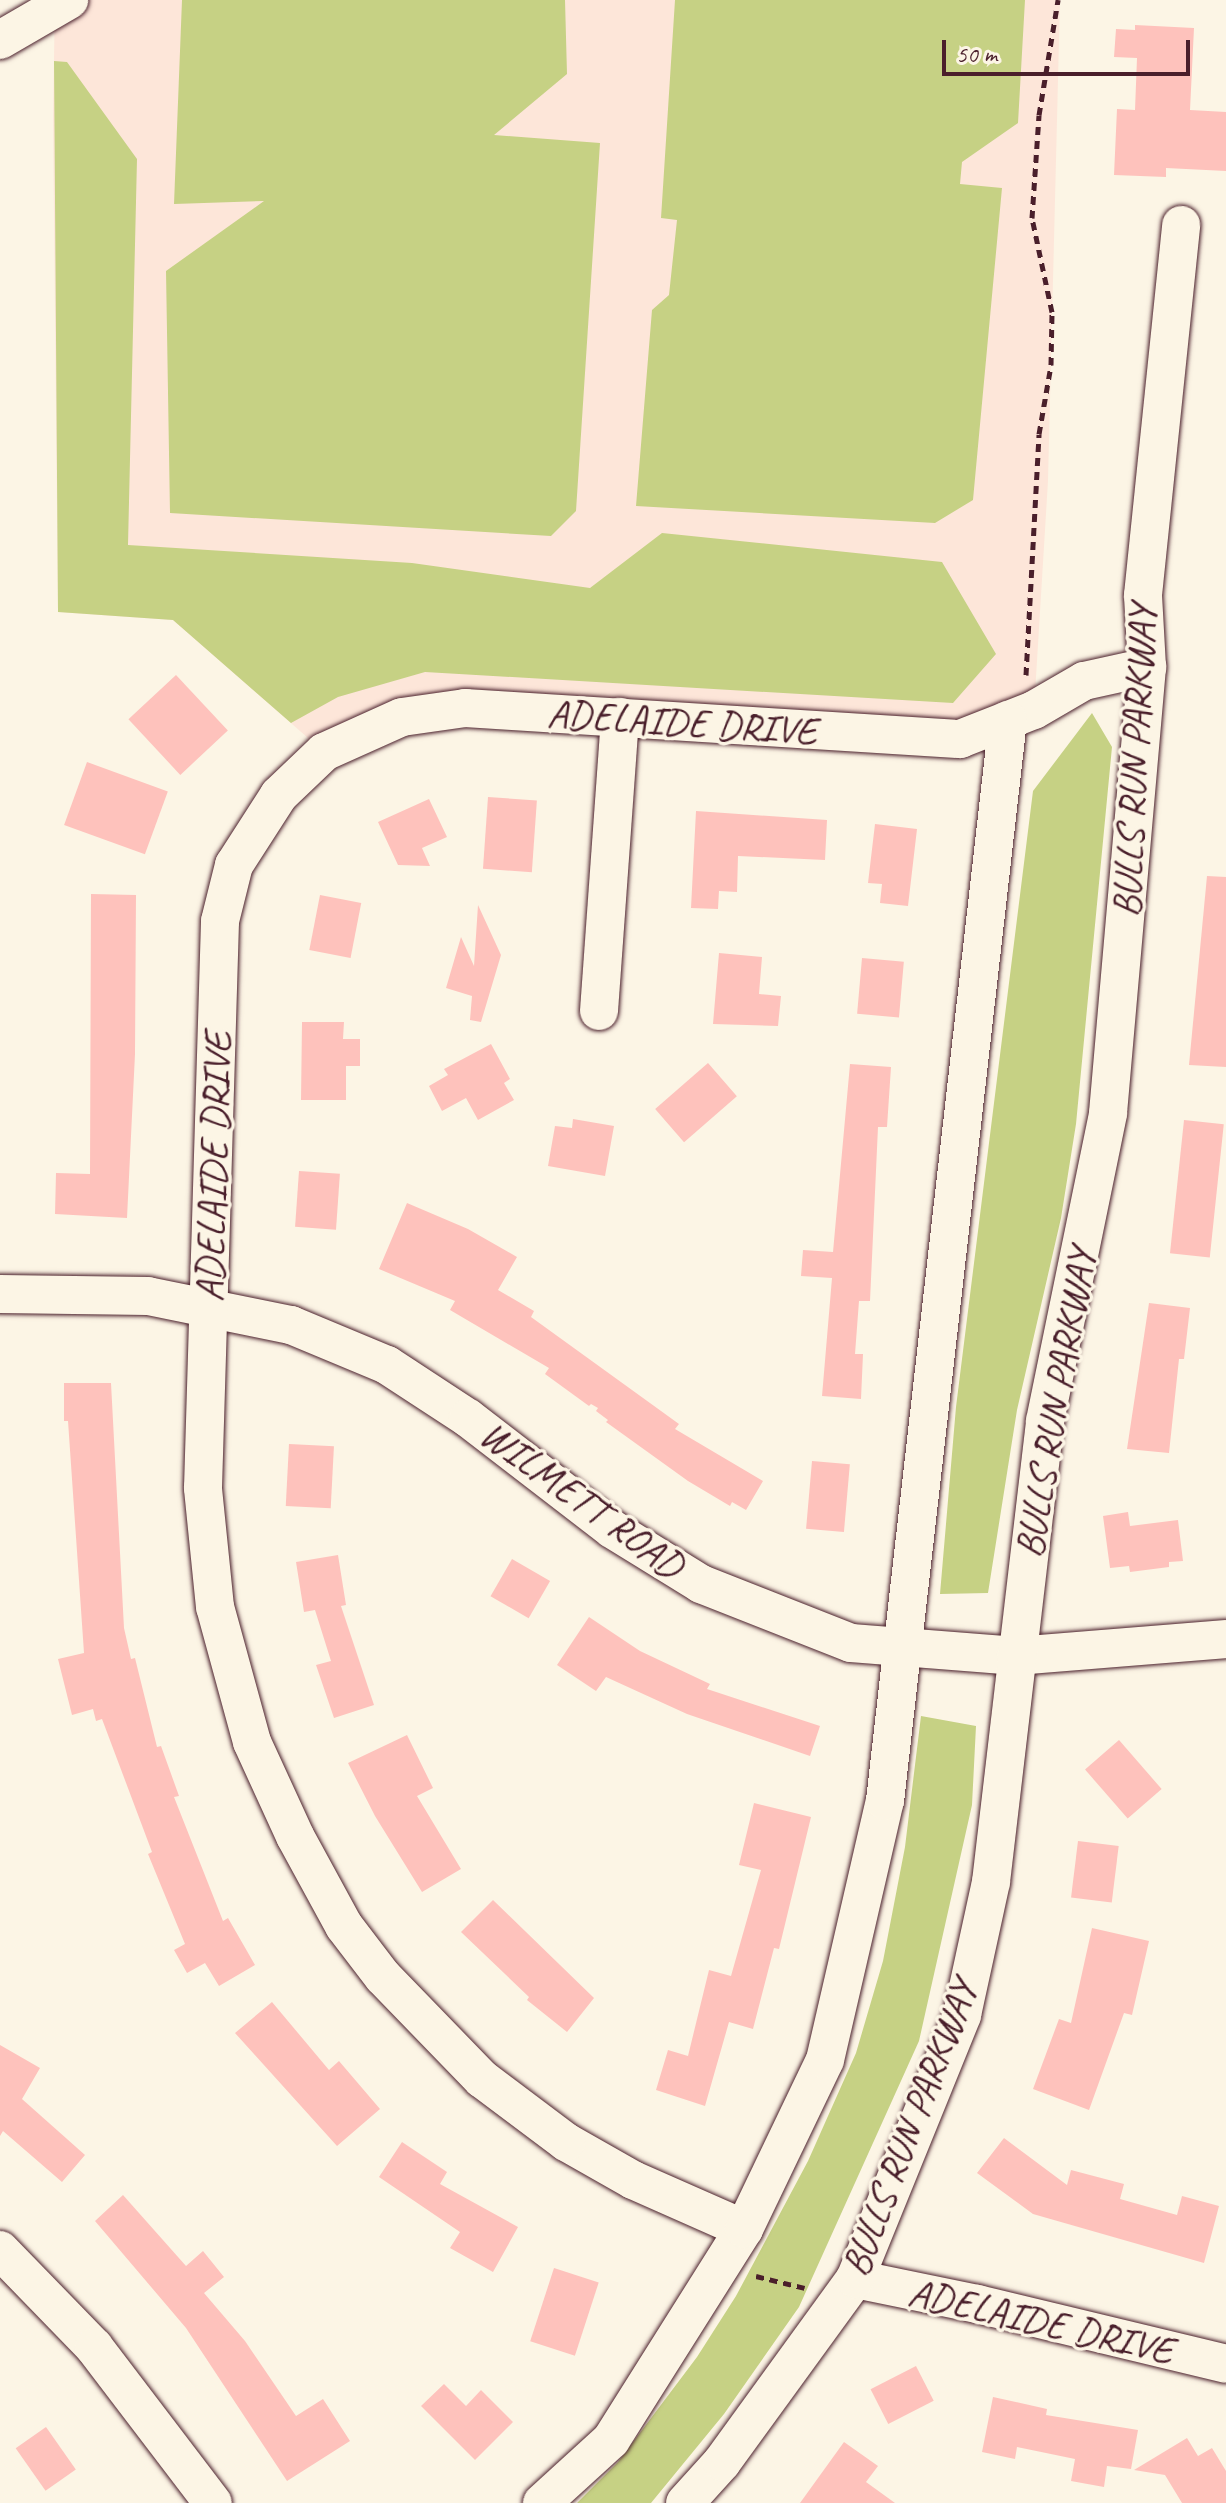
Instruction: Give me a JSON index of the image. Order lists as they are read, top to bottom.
{
  "streets": {
    "street": ["ADELAIDE DRIVE", "BULLS RUN PARKWAY", "WILMETT ROAD"]
  },
  "crossings": [
    ["ADELAIDE DRIVE", "BULLS RUN PARKWAY"],
    ["ADELAIDE DRIVE", "WILMETT ROAD"],
    ["BULLS RUN PARKWAY", "WILMETT ROAD"]
  ],
  "scale_bar": "50 m"
}
